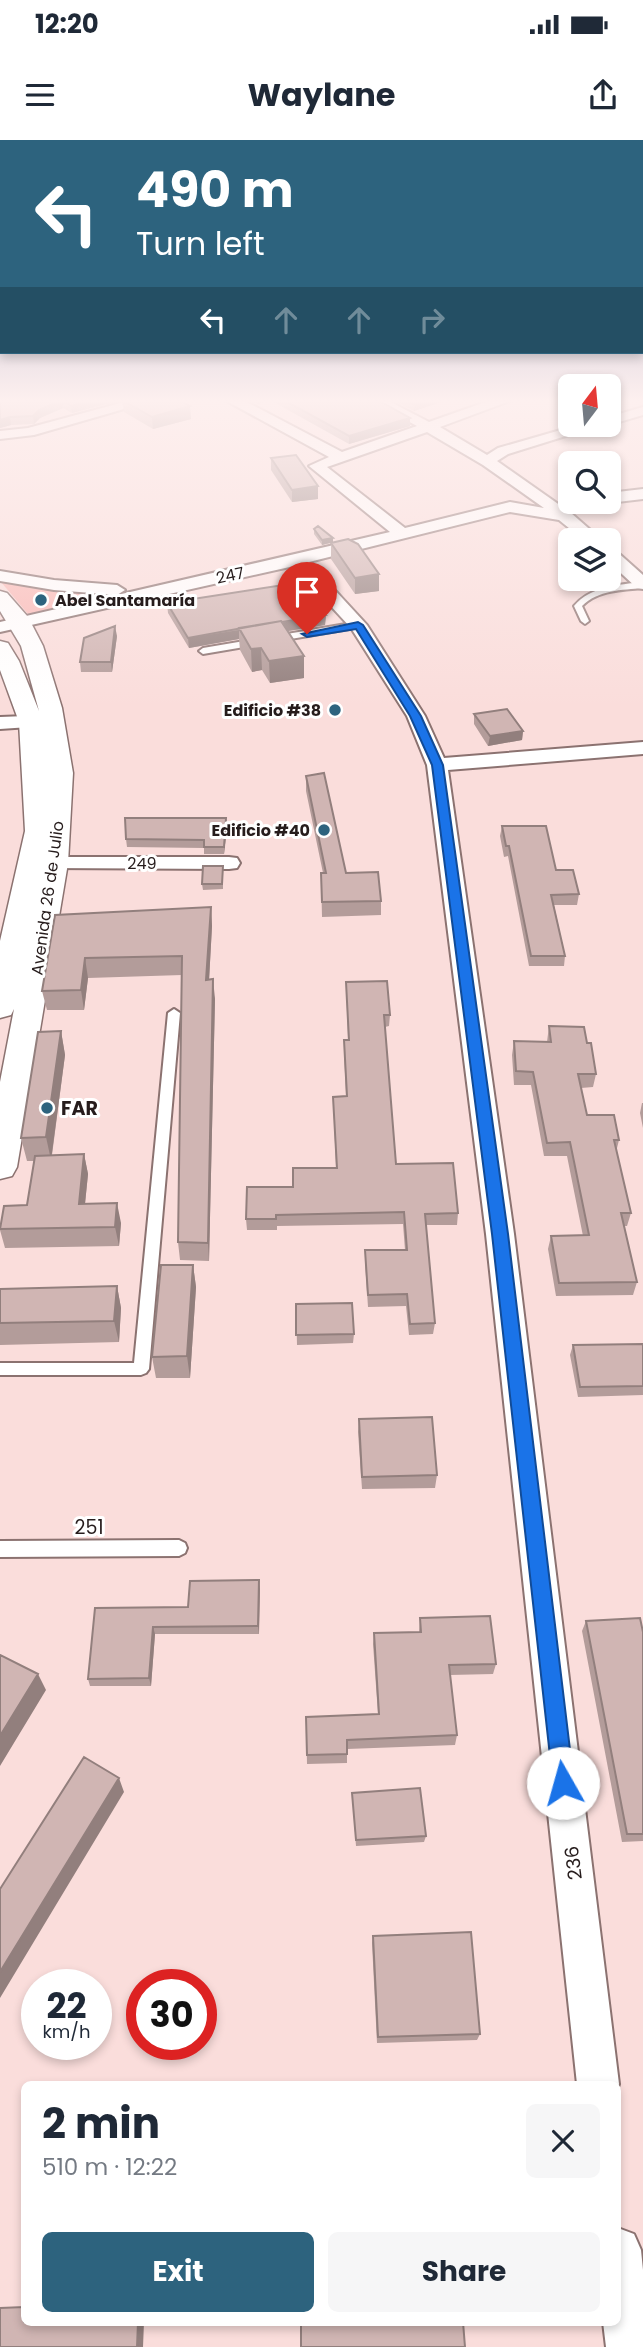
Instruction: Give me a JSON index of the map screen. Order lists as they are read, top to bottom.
{
  "streets": {
    "street": [
      "247",
      "249",
      "Avenida 26 de Julio",
      "236"
    ],
    "lane": ["251"]
  },
  "crossings": [
    ["247", "Avenida 26 de Julio"],
    ["247", "236"],
    ["249", "Avenida 26 de Julio"]
  ],
  "places": [
    "Abel Santamaría",
    "Edificio #38",
    "Edificio #40",
    "FAR"
  ],
  "north": "top",
  "page": {
    "status": "12:20",
    "header": "Waylane",
    "turn": ["490 m", "Turn left"],
    "speed": "22 km/h",
    "limit": "30",
    "heading": ["2 min", "510 m · 12:22"],
    "buttons": ["Exit", "Share"]
  }
}
